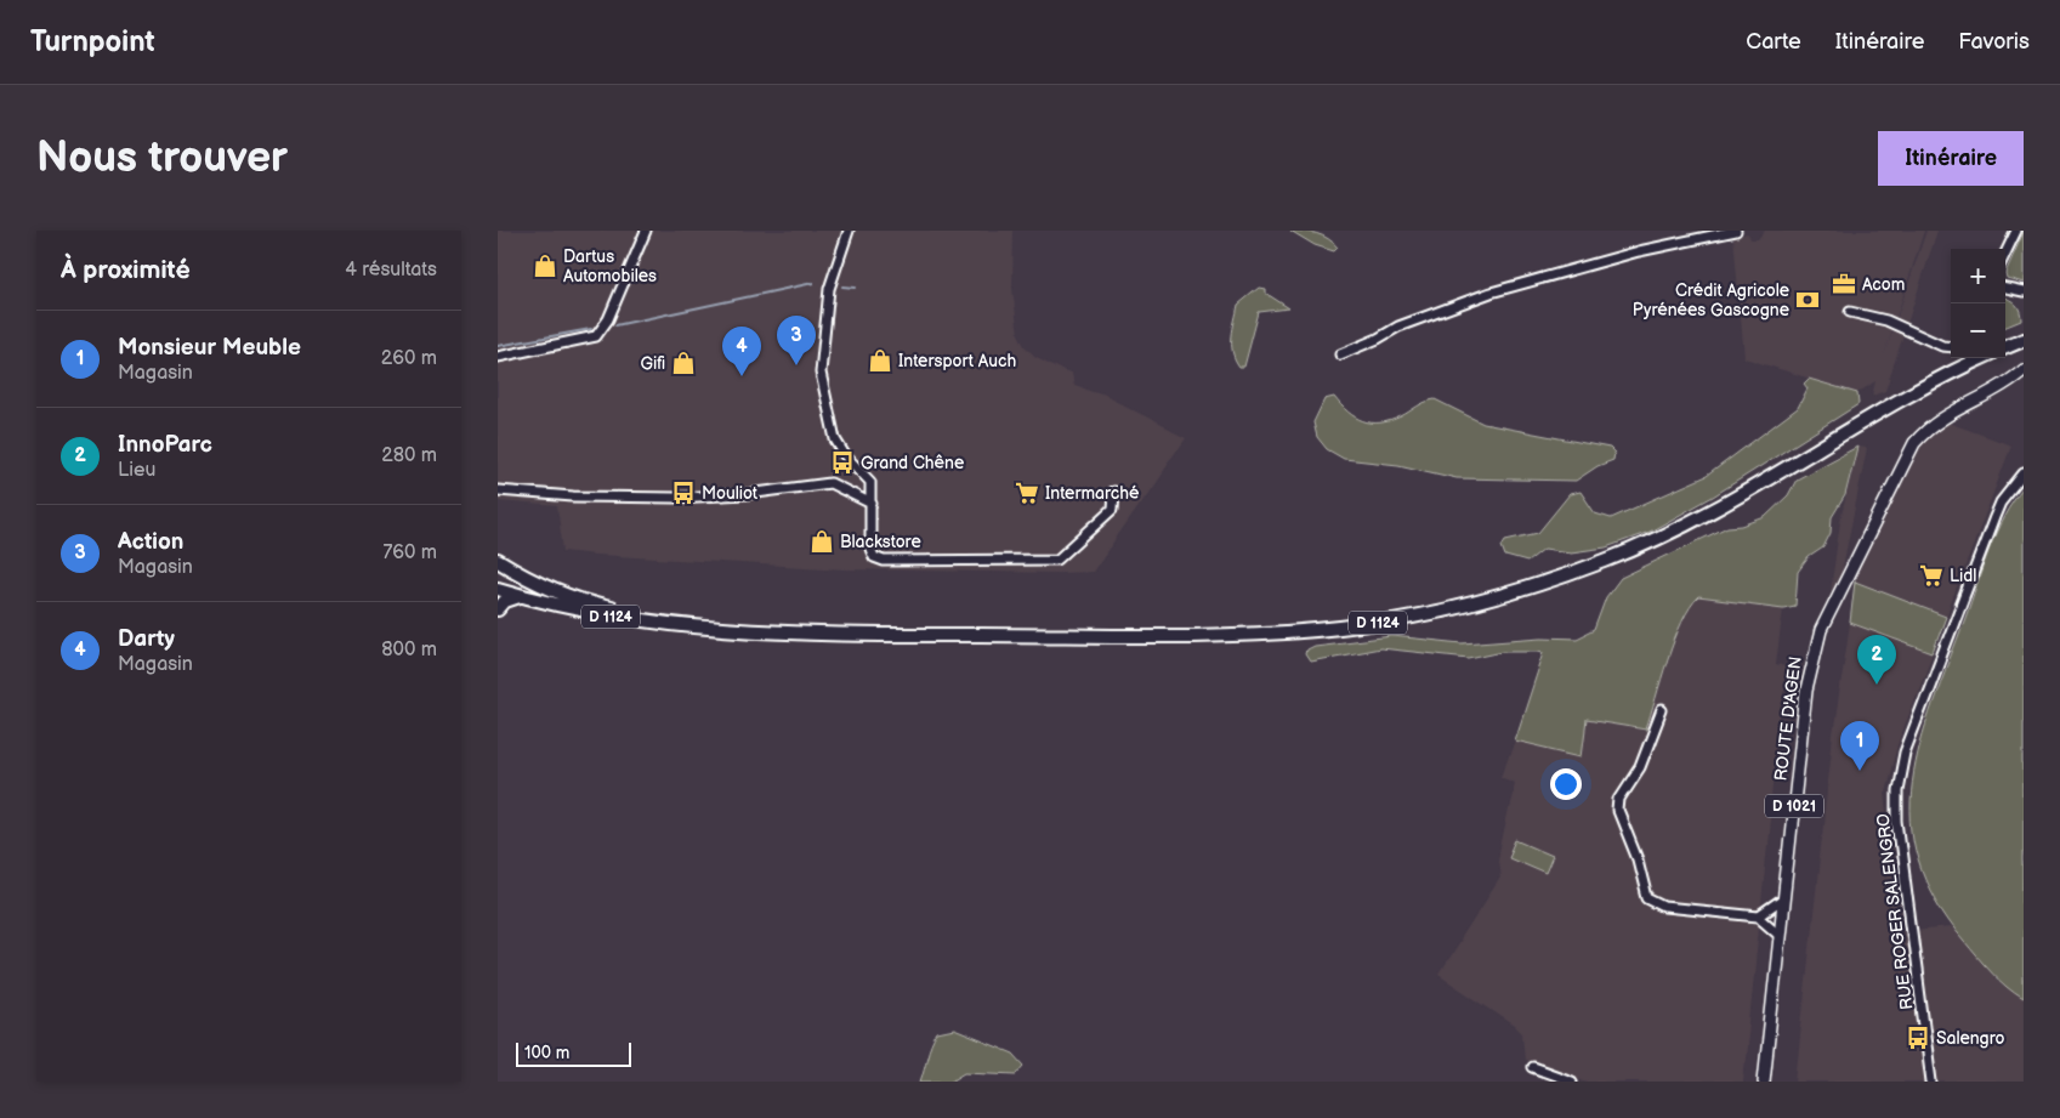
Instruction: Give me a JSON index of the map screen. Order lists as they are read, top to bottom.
{
  "streets": {
    "highway": ["D 1124"],
    "main road": ["ROUTE D'AGEN", "D 1021"],
    "street": ["RUE ROGER SALENGRO"]
  },
  "places": {
    "shop": [
      "Dartus Automobiles",
      "Intersport Auch",
      "Gifi",
      "Blackstore"
    ],
    "office": ["Acom"],
    "bank": ["Crédit Agricole Pyrénées Gascogne"],
    "bus stop": ["Grand Chêne", "Mouliot", "Salengro"],
    "supermarket": ["Intermarché", "Lidl"]
  },
  "scale_bar": "100 m",
  "page": {
    "header": "Turnpoint",
    "nav": ["Carte", "Itinéraire", "Favoris"],
    "buttons": "Itinéraire",
    "title": "Nous trouver",
    "heading": ["À proximité", "4 résultats"],
    "map_buttons": ["+", "−"],
    "list": [
      {
        "mark": "1",
        "name": "Monsieur Meuble",
        "note": "Magasin",
        "value": "260 m"
      },
      {
        "mark": "2",
        "name": "InnoParc",
        "note": "Lieu",
        "value": "280 m"
      },
      {
        "mark": "3",
        "name": "Action",
        "note": "Magasin",
        "value": "760 m"
      },
      {
        "mark": "4",
        "name": "Darty",
        "note": "Magasin",
        "value": "800 m"
      }
    ],
    "pins": [
      "3",
      "4",
      "2",
      "1"
    ],
    "scale": "100 m"
  }
}
